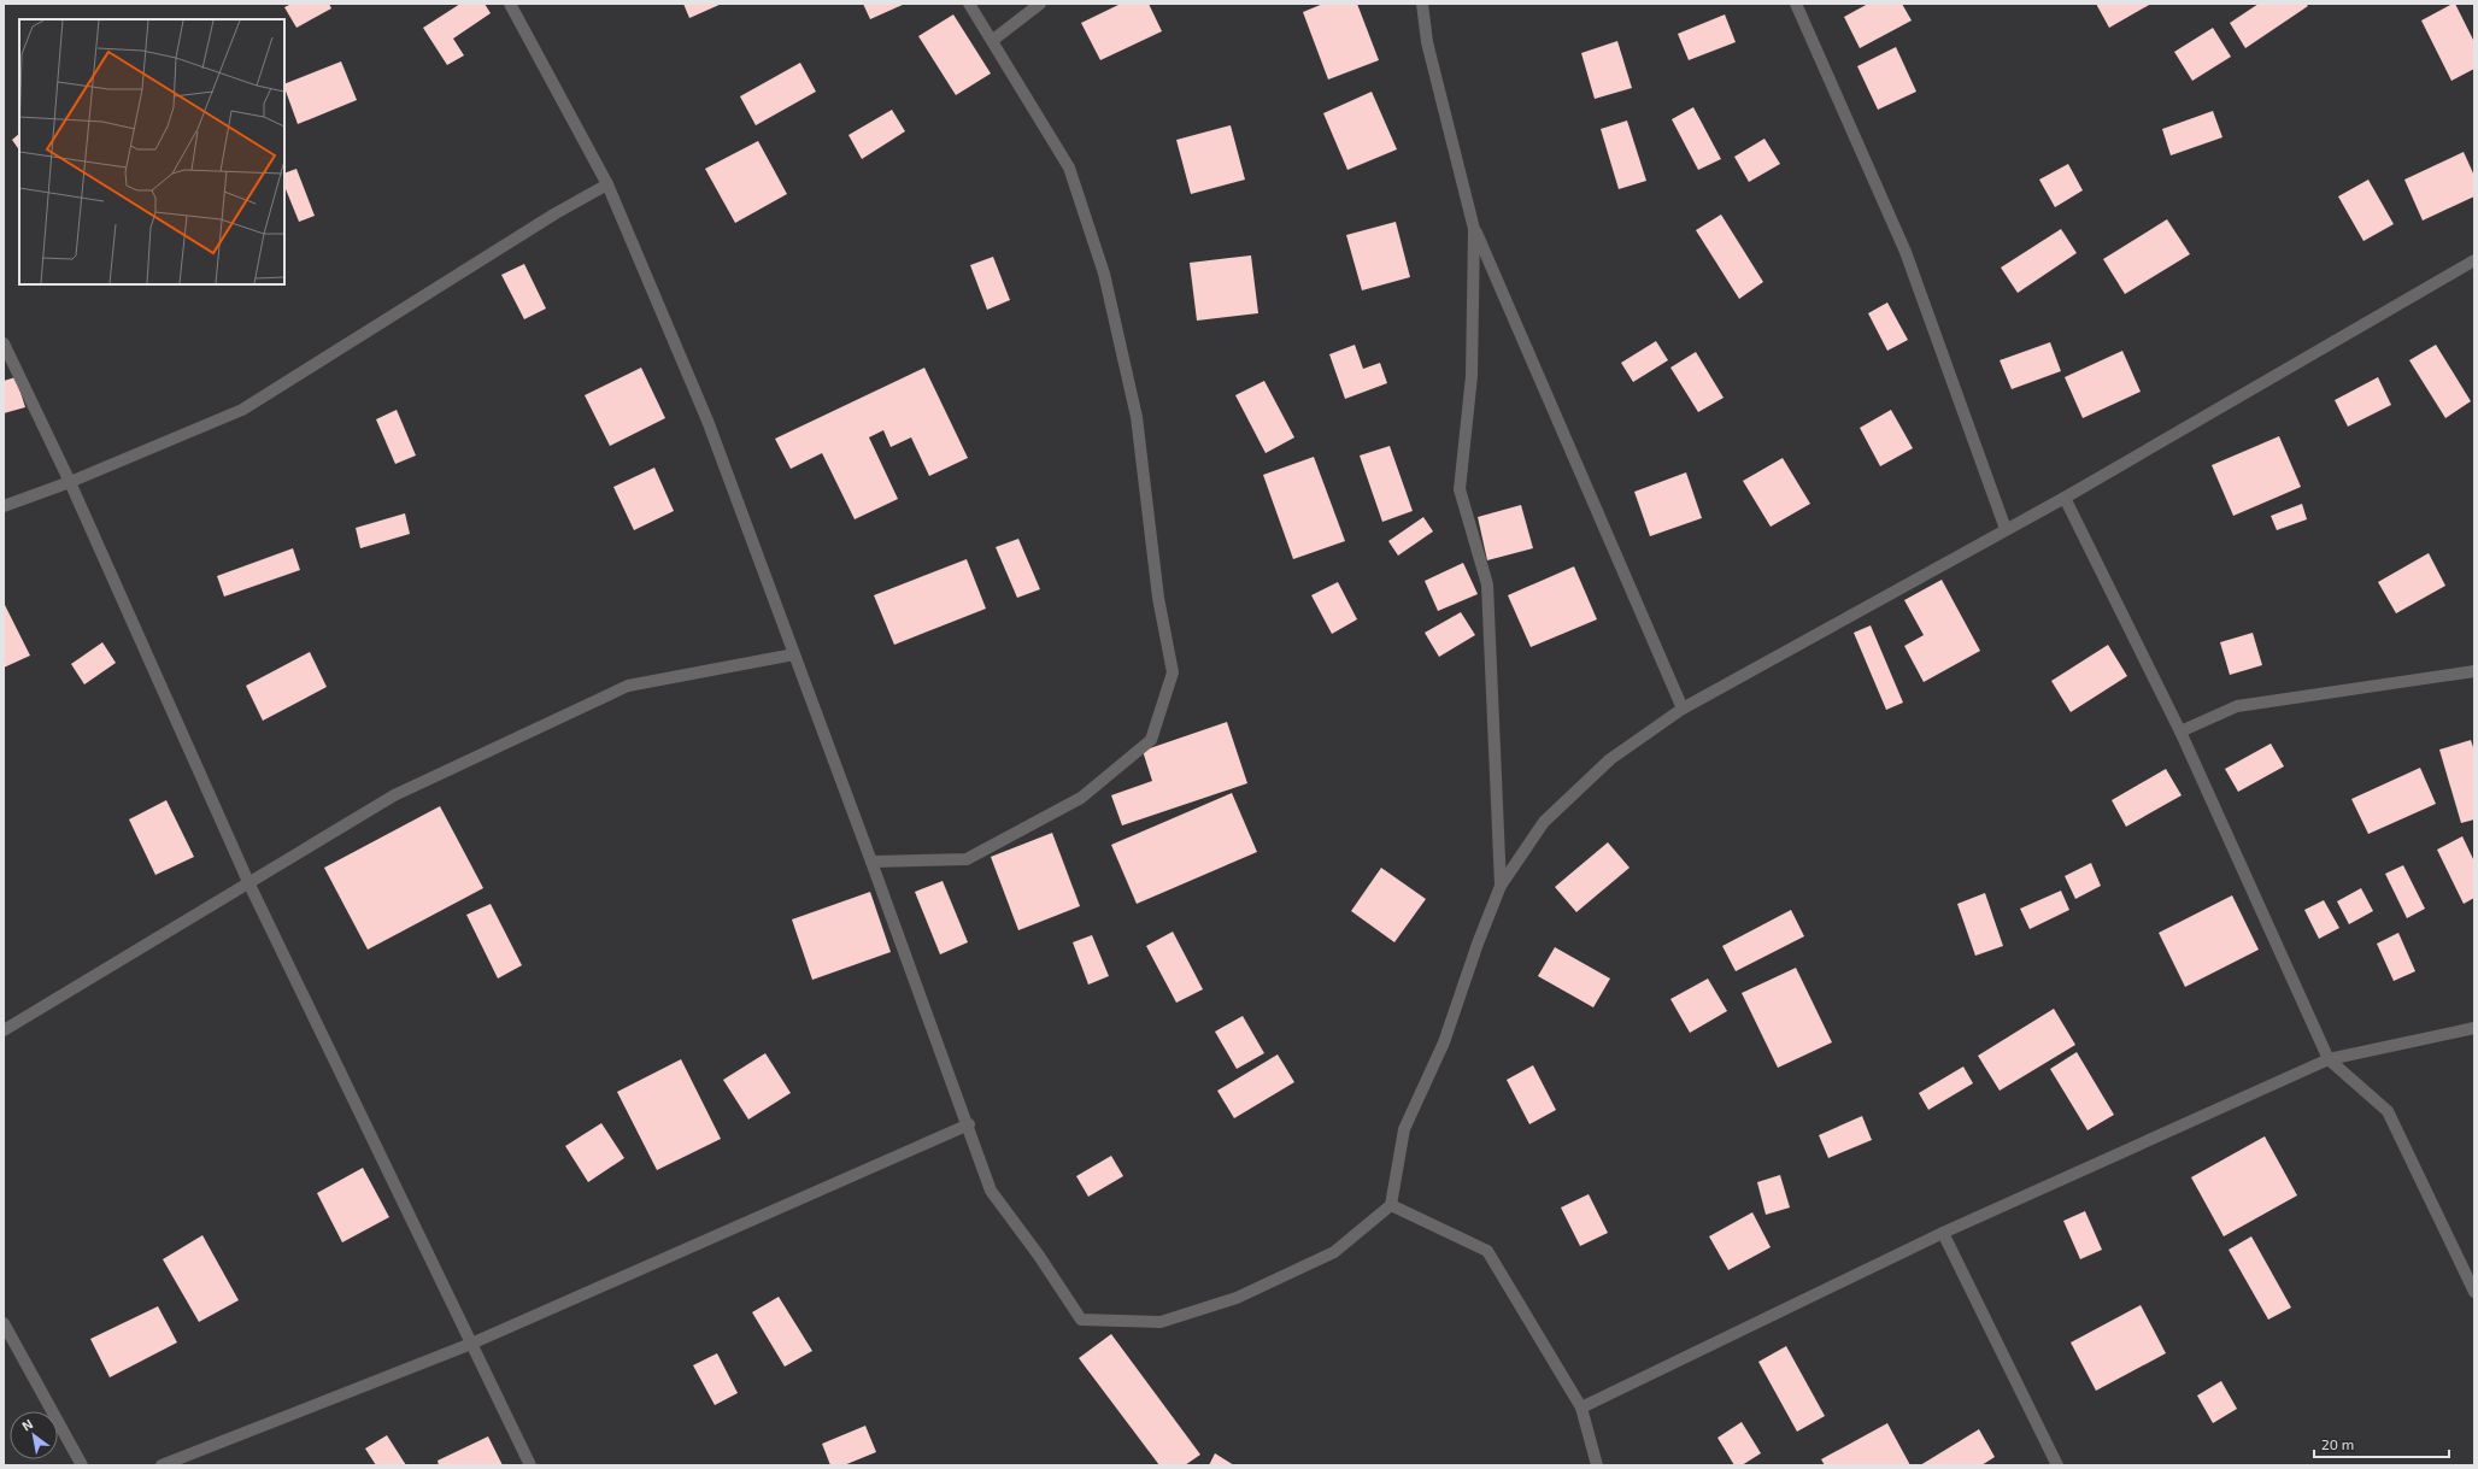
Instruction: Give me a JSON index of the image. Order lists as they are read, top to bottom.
{
  "scale_bar": "20 m",
  "north": "top left"
}
